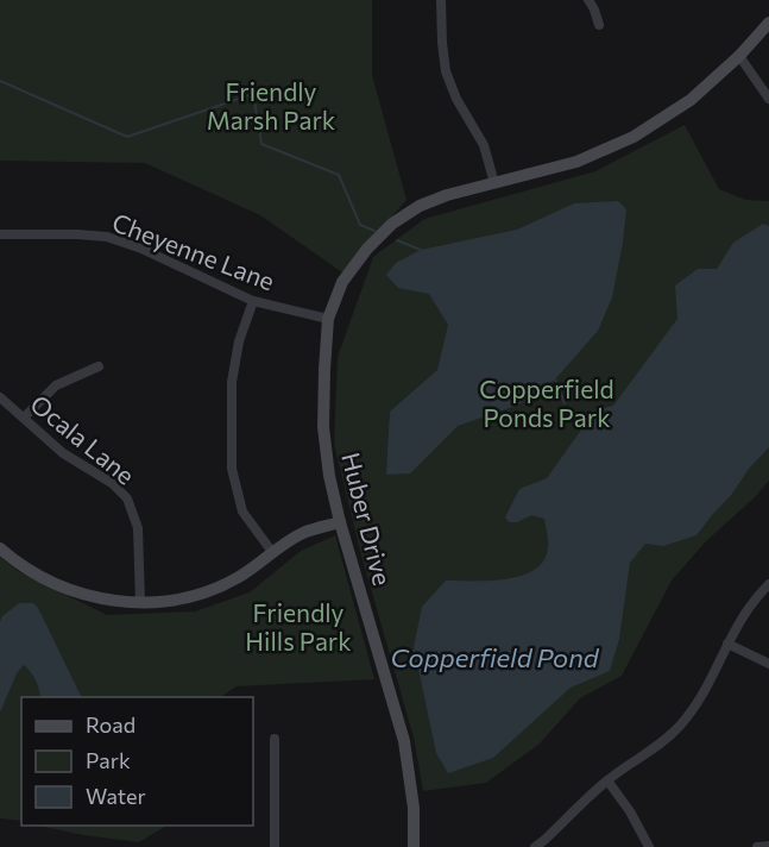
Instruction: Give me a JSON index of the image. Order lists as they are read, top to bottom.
{
  "streets": {
    "street": ["Cheyenne Lane", "Ocala Lane", "Huber Drive"]
  },
  "crossings": [
    ["Cheyenne Lane", "Huber Drive"]
  ],
  "water": ["Copperfield Pond"],
  "parks": ["Friendly Marsh Park", "Copperfield Ponds Park", "Friendly Hills Park"],
  "legend": ["Road", "Park", "Water"]
}
